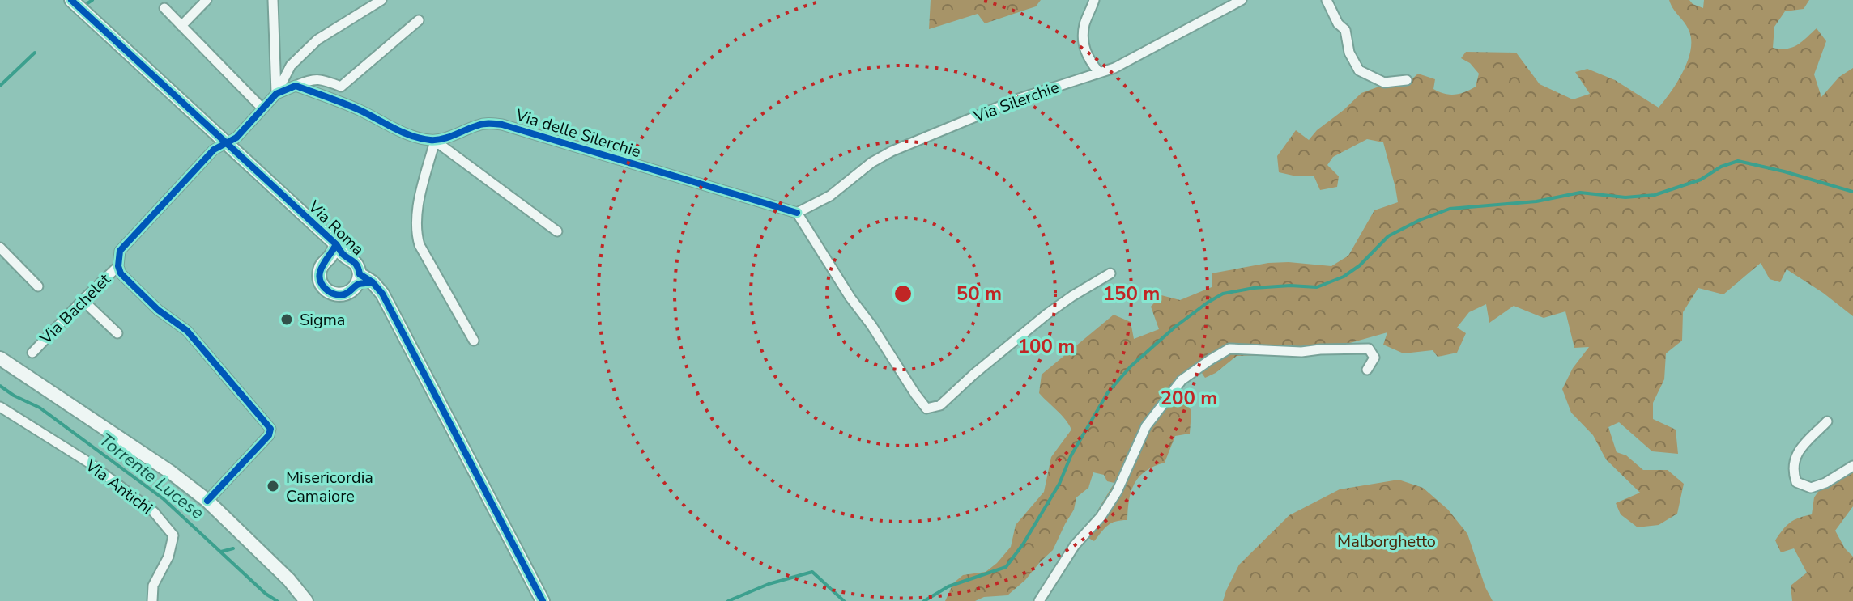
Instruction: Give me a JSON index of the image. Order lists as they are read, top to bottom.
{
  "streets": {
    "street": [
      "Via Silerchie",
      "Via delle Silerchie",
      "Via Roma",
      "Via Bachelet",
      "Via Antichi"
    ]
  },
  "crossings": [
    ["Via Silerchie", "Via delle Silerchie"]
  ],
  "water": ["Torrente Lucese"],
  "parks": ["Malborghetto"],
  "places": ["Sigma", "Misericordia Camaiore"],
  "rings": [
    "50 m",
    "150 m",
    "100 m",
    "200 m"
  ]
}
